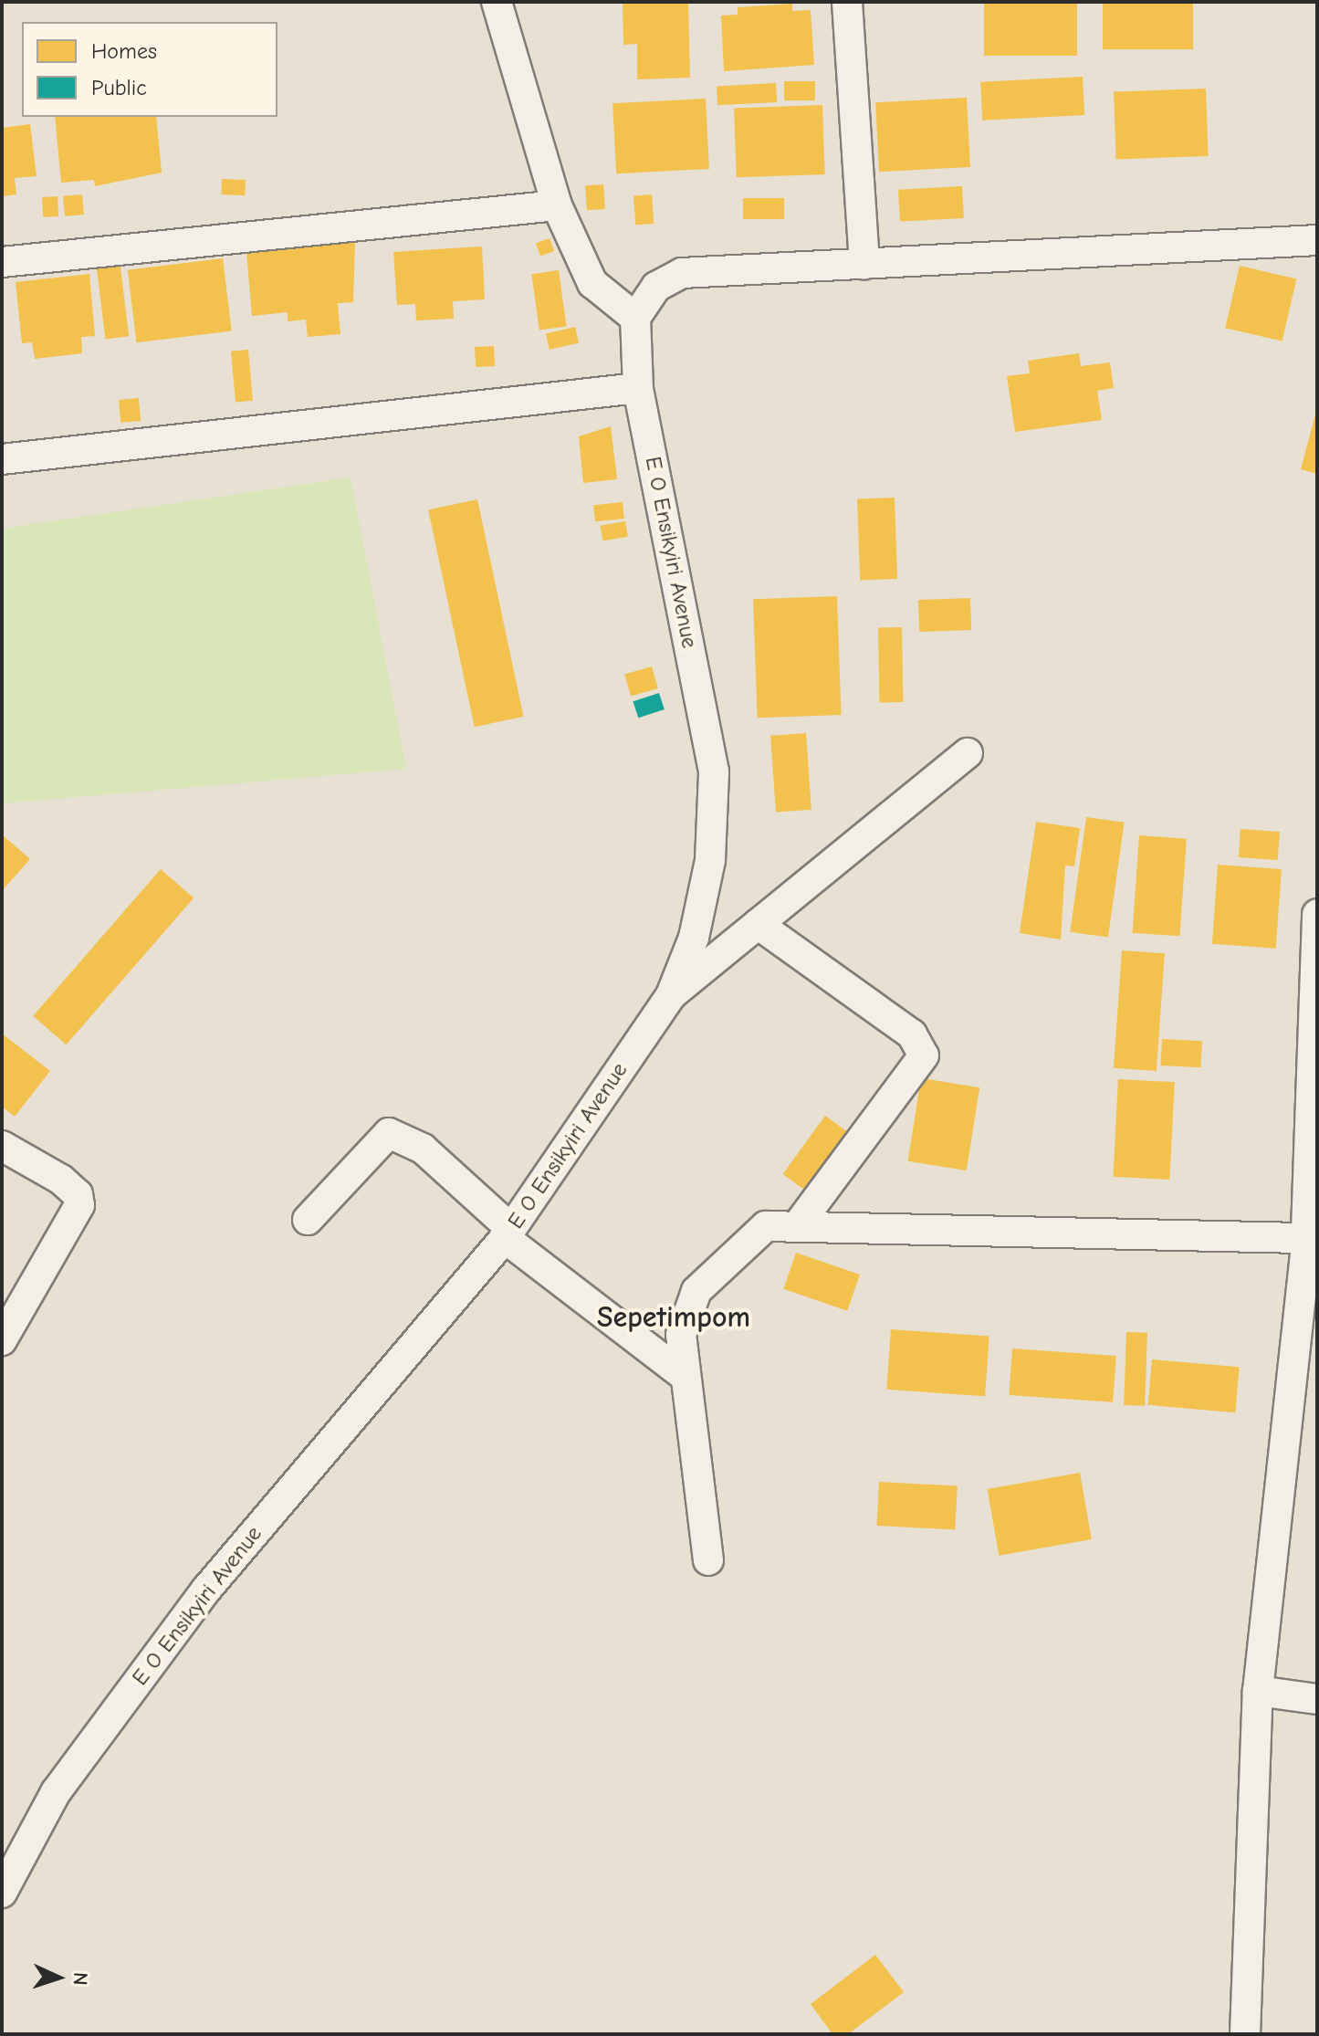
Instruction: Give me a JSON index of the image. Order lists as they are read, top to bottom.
{
  "streets": {
    "street": ["E O Ensikyiri Avenue"]
  },
  "districts": ["Sepetimpom"],
  "legend": ["Homes", "Public"],
  "north": "right"
}
